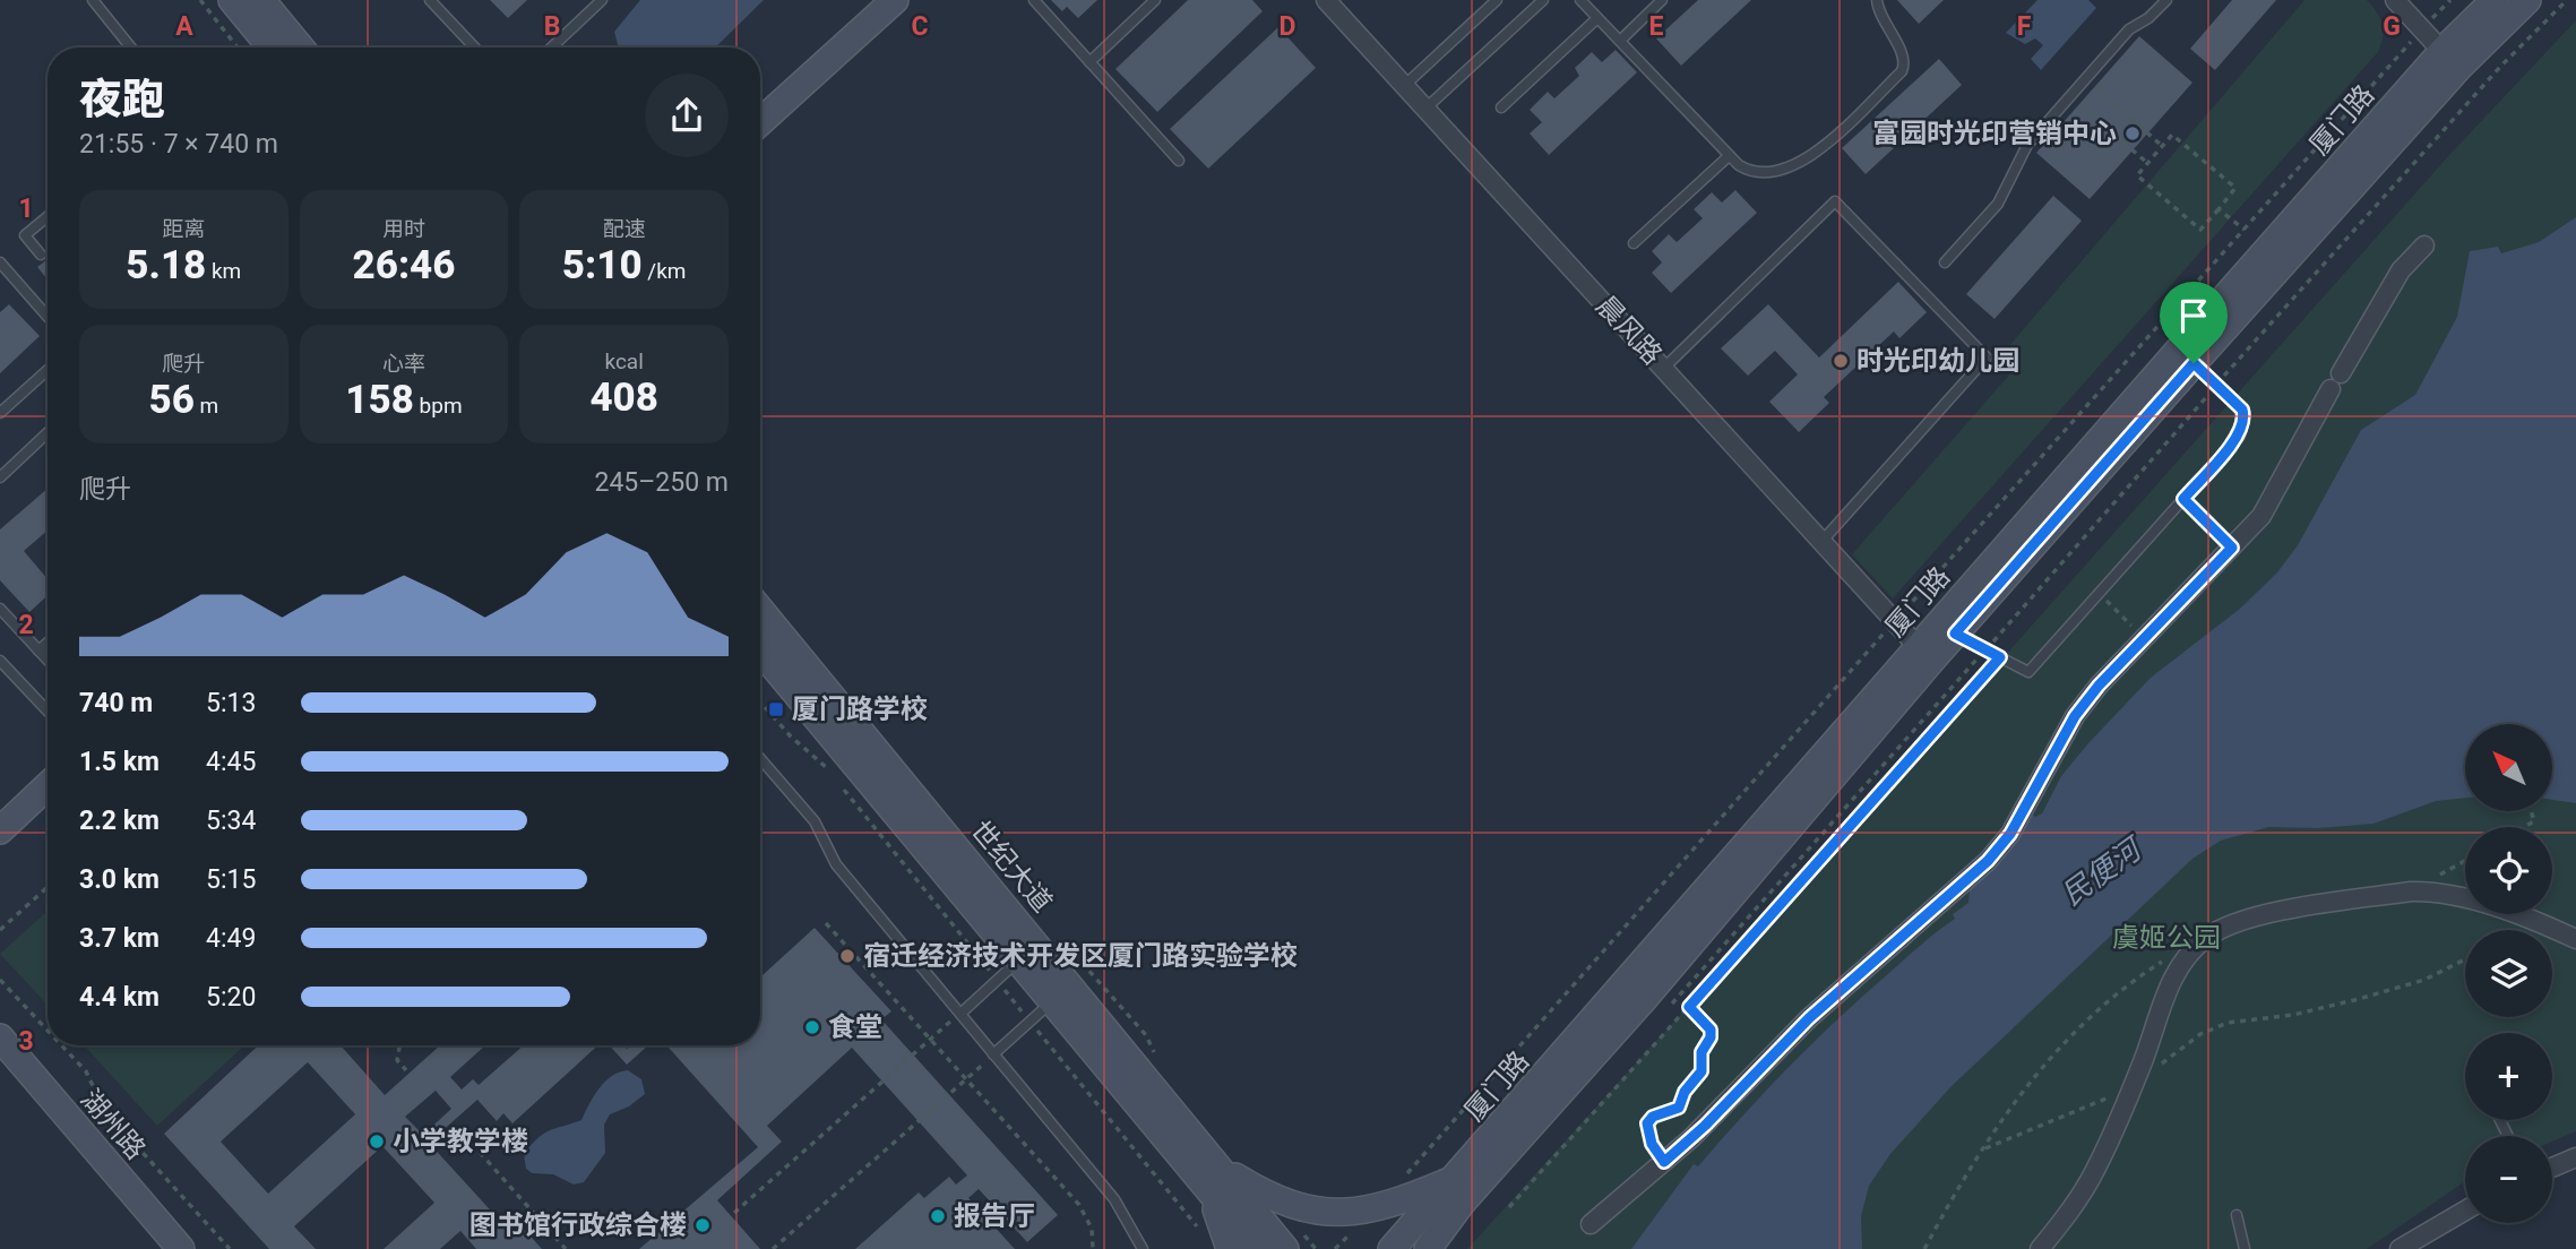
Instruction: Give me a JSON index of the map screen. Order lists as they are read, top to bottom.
{
  "streets": {
    "street": [
      "厦门路",
      "晨风路",
      "世纪大道",
      "湖州路"
    ]
  },
  "crossings": [
    ["厦门路", "晨风路"]
  ],
  "water": ["民便河"],
  "parks": ["虞姬公园"],
  "places": {
    "other": [
      "富园时光印营销中心",
      "时光印幼儿园",
      "宿迁经济技术开发区厦门路实验学校",
      "食堂",
      "小学教学楼",
      "报告厅",
      "图书馆行政综合楼"
    ],
    "transit": ["厦门路学校"]
  },
  "north": "top left",
  "page": {
    "heading": ["夜跑", "21:55 · 7 × 740 m"],
    "stats": [
      ["距离", "5.18 km"],
      ["用时", "26:46"],
      ["配速", "5:10 /km"],
      ["爬升", "56 m"],
      ["心率", "158 bpm"],
      ["kcal", "408"]
    ],
    "chart": ["爬升", "245–250 m"],
    "list": [
      {
        "name": "740 m",
        "note": "5:13"
      },
      {
        "name": "1.5 km",
        "note": "4:45"
      },
      {
        "name": "2.2 km",
        "note": "5:34"
      },
      {
        "name": "3.0 km",
        "note": "5:15"
      },
      {
        "name": "3.7 km",
        "note": "4:49"
      },
      {
        "name": "4.4 km",
        "note": "5:20"
      }
    ],
    "map_buttons": ["+", "−"]
  },
  "grid": {
    "columns": [
      "A",
      "B",
      "C",
      "D",
      "E",
      "F",
      "G"
    ],
    "rows": ["1", "2", "3"]
  }
}
